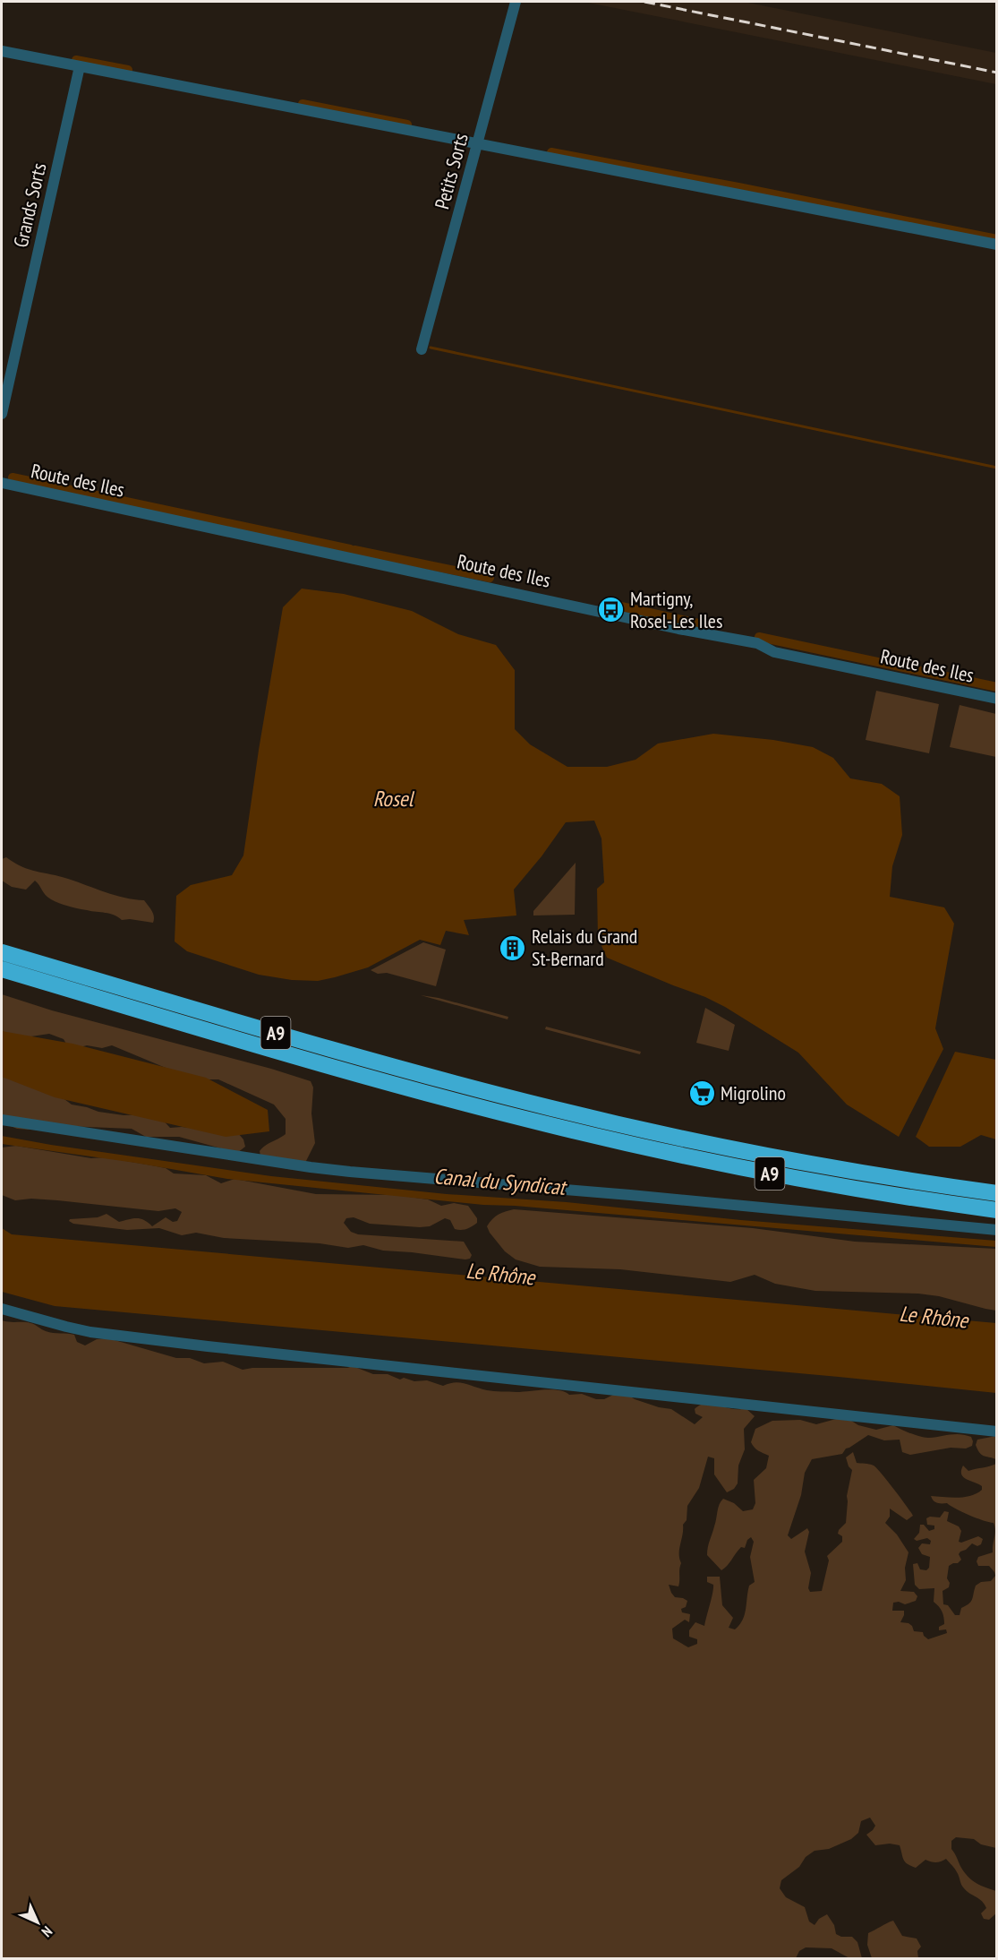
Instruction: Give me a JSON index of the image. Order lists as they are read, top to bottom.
{
  "streets": {
    "highway": ["A9"],
    "street": ["Petits Sorts", "Grands Sorts", "Route des Iles"]
  },
  "water": ["Rosel", "Canal du Syndicat", "Le Rhône"],
  "places": {
    "bus stop": ["Martigny, Rosel-Les Iles"],
    "building": ["Relais du Grand St-Bernard"],
    "supermarket": ["Migrolino"]
  },
  "north": "bottom right"
}
